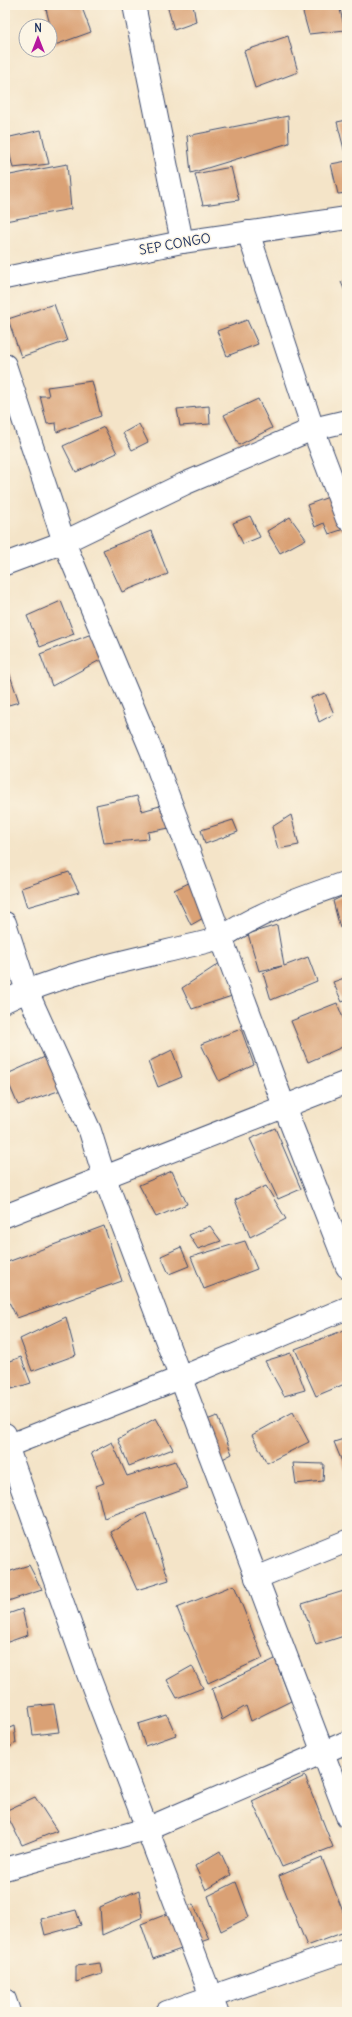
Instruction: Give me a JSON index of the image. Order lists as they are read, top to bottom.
{
  "streets": {
    "street": ["SEP CONGO"]
  },
  "north": "top"
}
